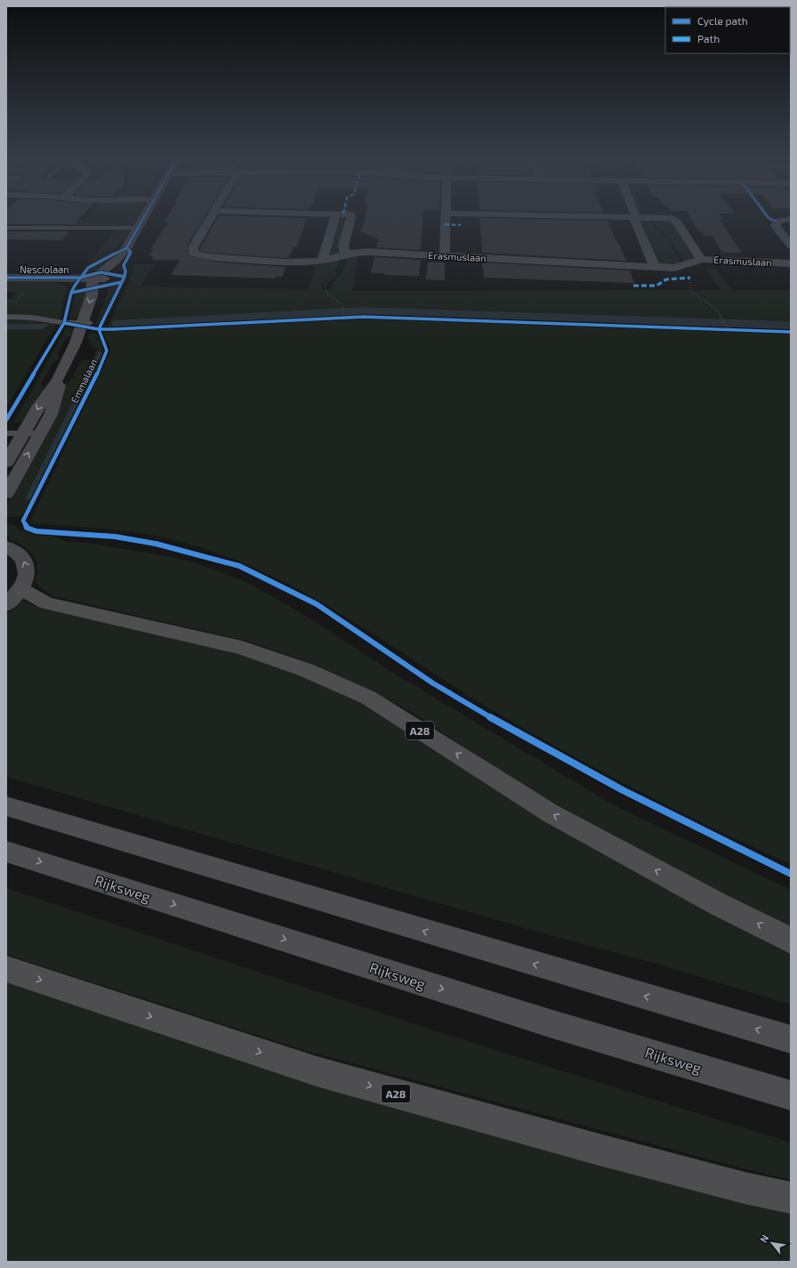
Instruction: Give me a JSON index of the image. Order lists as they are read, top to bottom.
{
  "streets": {
    "highway": ["A28", "Rijksweg"],
    "main road": ["Emmalaan"],
    "street": ["Erasmuslaan", "Nesciolaan"]
  },
  "crossings": [
    ["Nesciolaan", "Emmalaan"]
  ],
  "legend": ["Cycle path", "Path"],
  "north": "top left"
}
